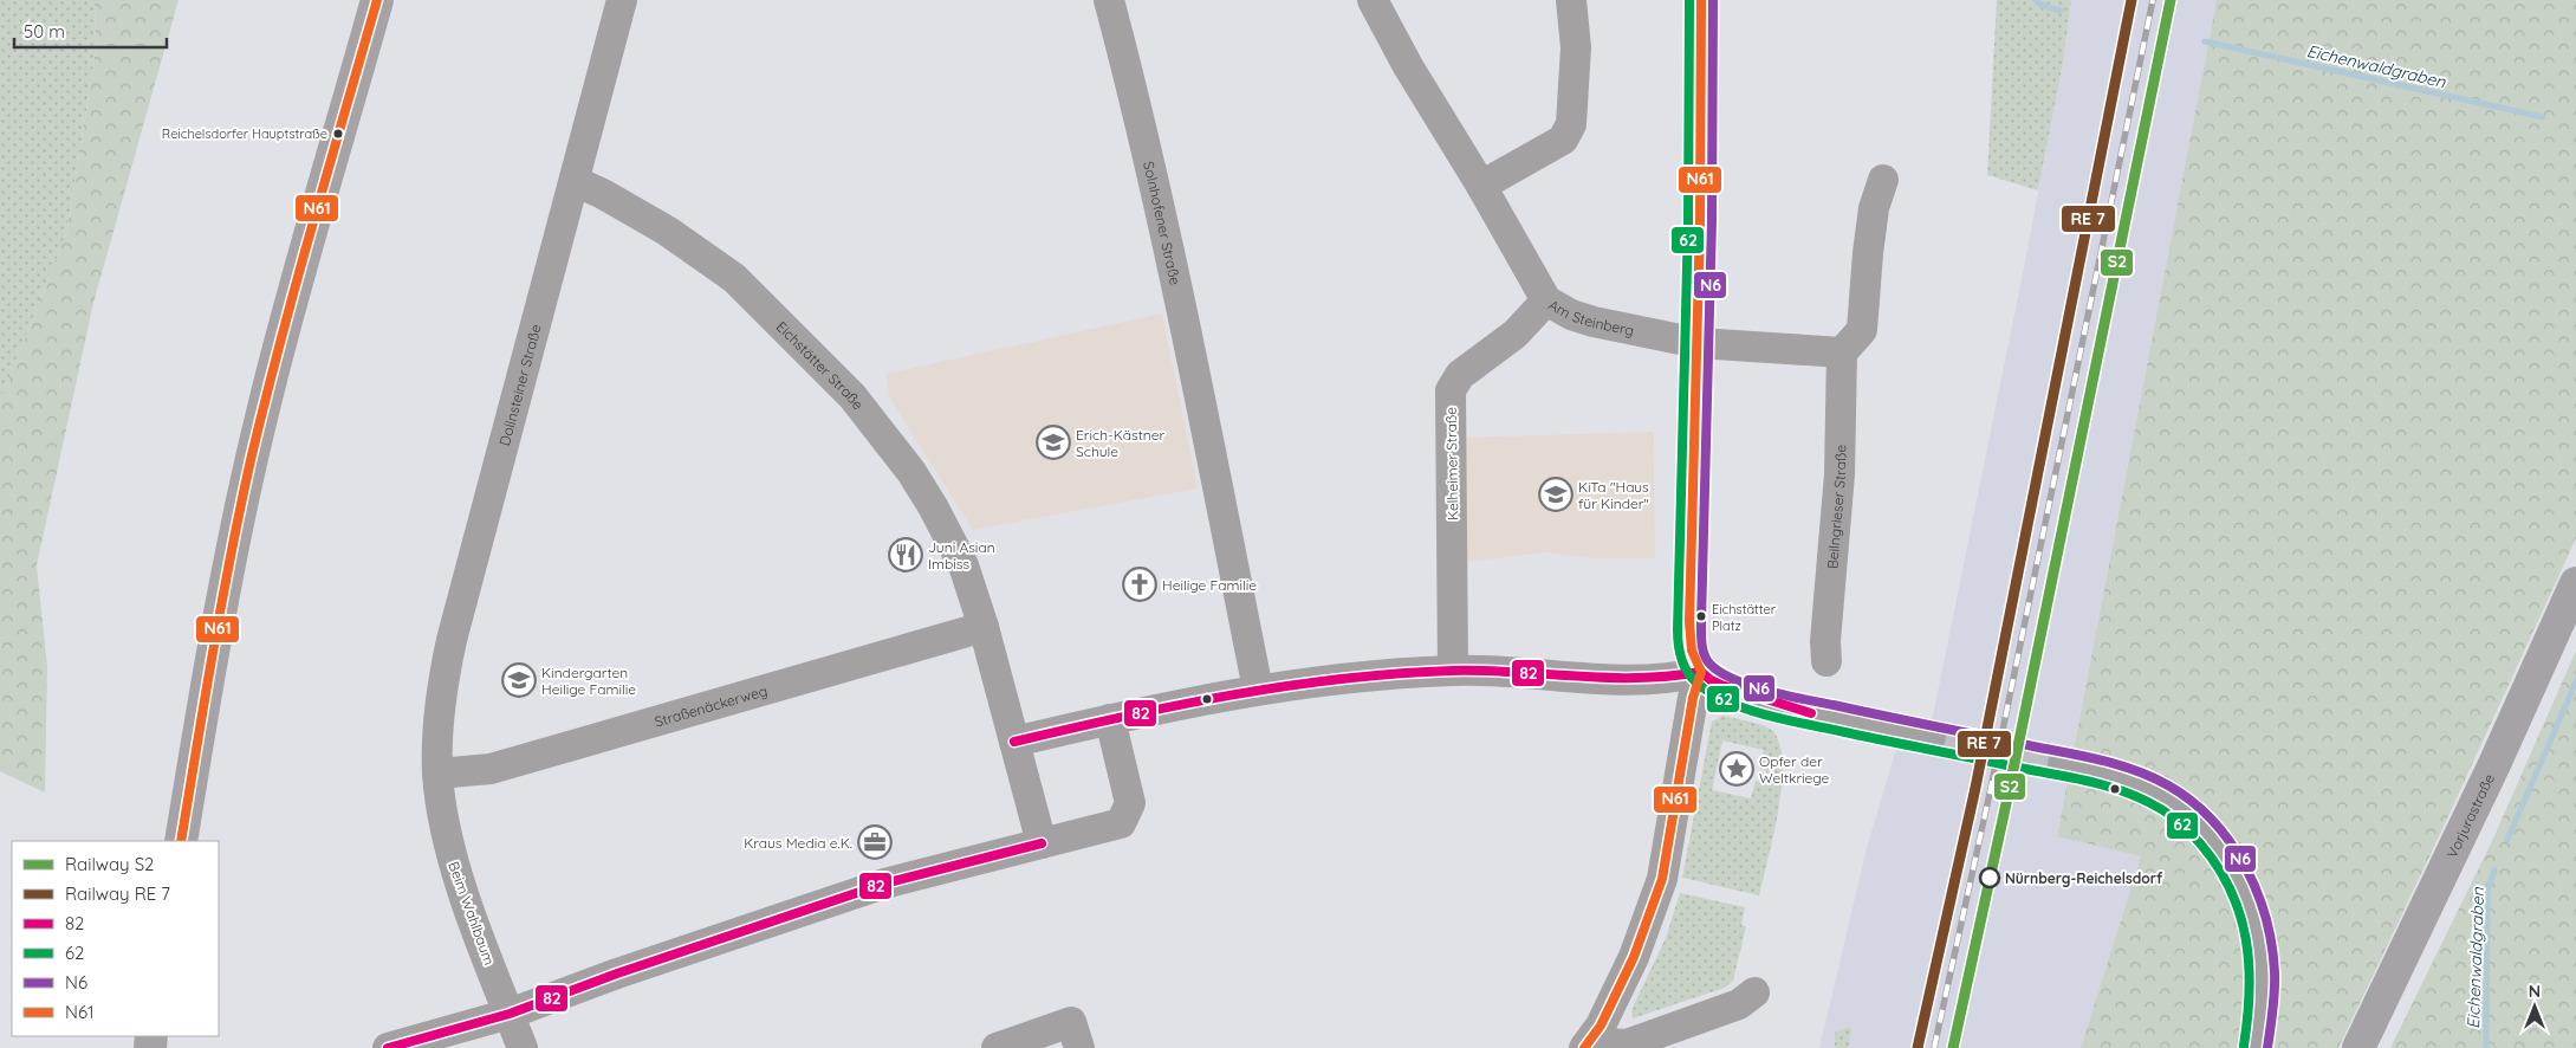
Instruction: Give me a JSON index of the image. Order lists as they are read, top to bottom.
{
  "streets": {
    "main road": ["Vorjurastraße"],
    "street": [
      "Solnhofener Straße",
      "Am Steinberg",
      "Eichstätter Straße",
      "Dollnsteiner Straße",
      "Kelheimer Straße",
      "Beilngrieser Straße",
      "Straßenäckerweg",
      "Beim Wahlbaum"
    ]
  },
  "crossings": [
    ["Am Steinberg", "Kelheimer Straße"],
    ["Eichstätter Straße", "Dollnsteiner Straße"],
    ["Eichstätter Straße", "Straßenäckerweg"],
    ["Dollnsteiner Straße", "Straßenäckerweg"],
    ["Dollnsteiner Straße", "Beim Wahlbaum"],
    ["Straßenäckerweg", "Beim Wahlbaum"]
  ],
  "water": ["Eichenwaldgraben"],
  "places": {
    "other": ["Reichelsdorfer Hauptstraße", "Eichstätter Platz", "Nürnberg-Reichelsdorf"],
    "school or university": ["Erich-Kästner Schule", "KiTa \"Haus für Kinder\"", "Kindergarten Heilige Familie"],
    "restaurant": ["Juni Asian Imbiss"],
    "church": ["Heilige Familie"],
    "place": ["Opfer der Weltkriege"],
    "office": ["Kraus Media e.K."]
  },
  "lines": [
    "rail line S2",
    "transit line 62",
    "transit line N6",
    "transit line N61",
    "transit line 82"
  ],
  "legend": [
    "Railway S2",
    "Railway RE 7",
    "82",
    "62",
    "N6",
    "N61"
  ],
  "scale_bar": "50 m",
  "north": "top"
}
